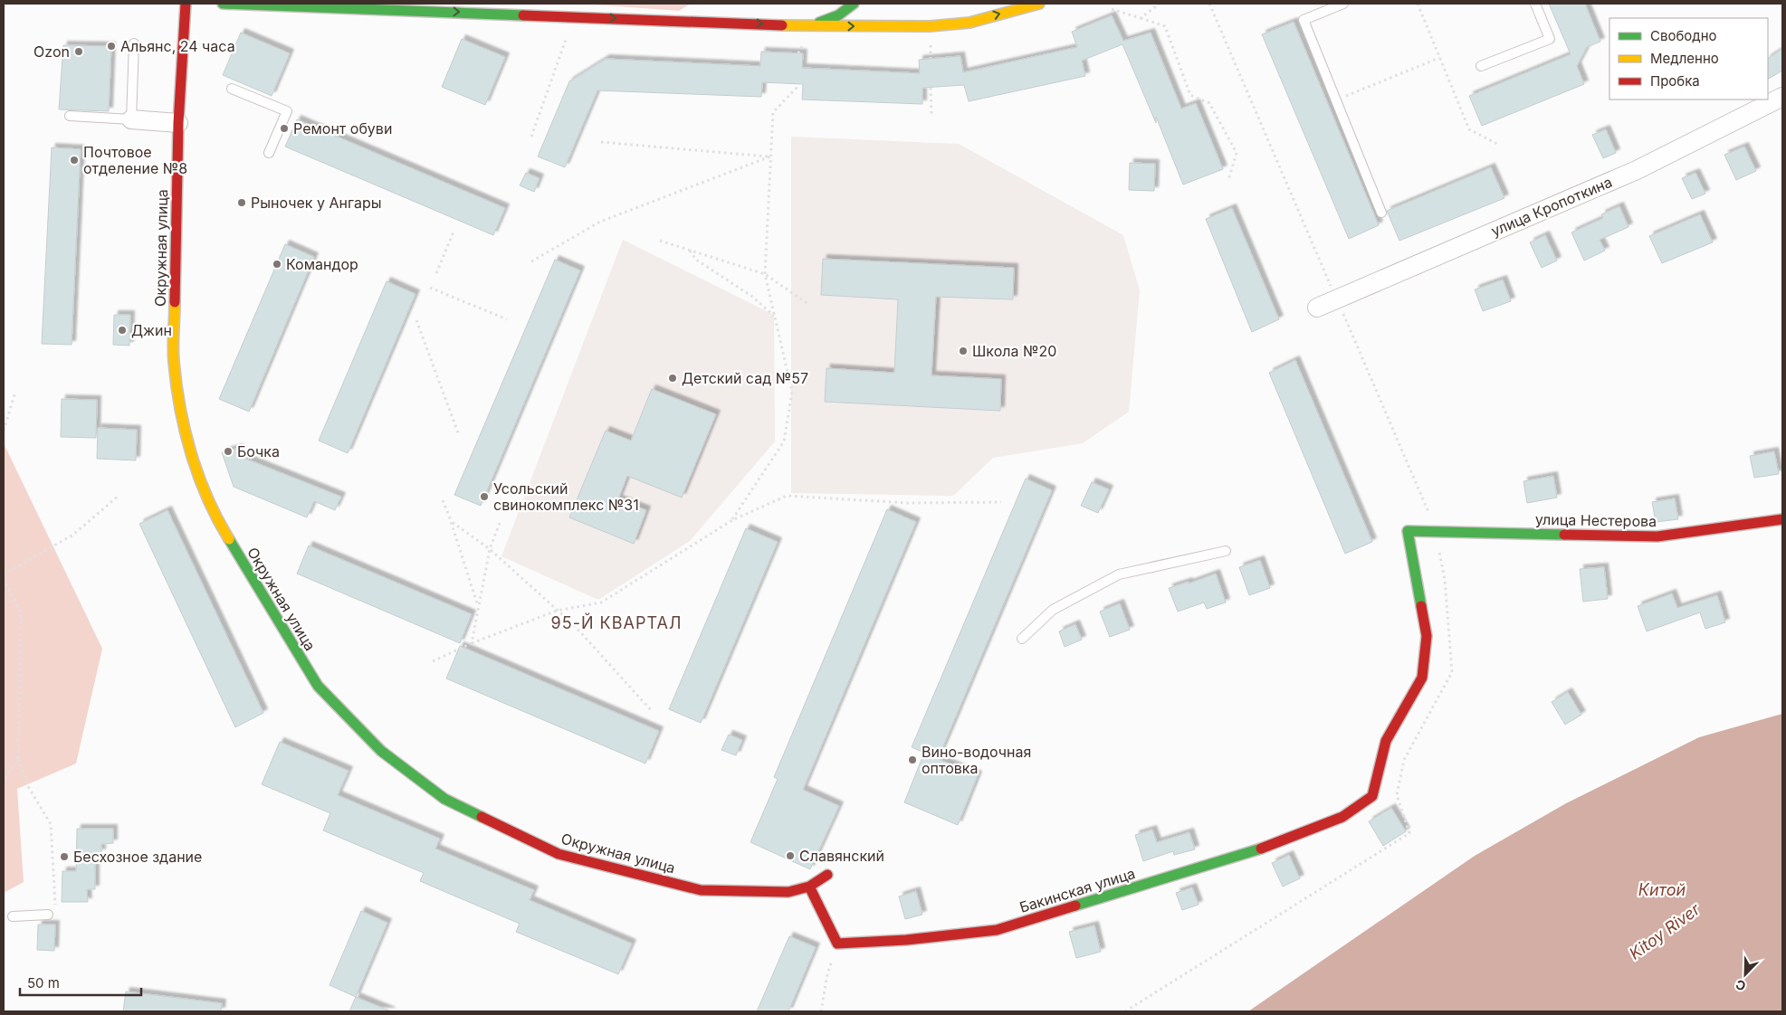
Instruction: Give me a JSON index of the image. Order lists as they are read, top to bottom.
{
  "streets": {
    "street": [
      "улица Кропоткина",
      "Окружная улица",
      "улица Нестерова",
      "Бакинская улица"
    ]
  },
  "crossings": [
    ["улица Нестерова", "Бакинская улица"]
  ],
  "districts": ["95-Й КВАРТАЛ"],
  "water": ["Китой", "Kitoy River"],
  "places": [
    "Альянс, 24 часа",
    "Ozon",
    "Ремонт обуви",
    "Почтовое отделение №8",
    "Рыночек у Ангары",
    "Командор",
    "Джин",
    "Школа №20",
    "Детский сад №57",
    "Бочка",
    "Усольский свинокомплекс №31",
    "Вино-водочная оптовка",
    "Славянский",
    "Бесхозное здание"
  ],
  "legend": ["Свободно", "Медленно", "Пробка"],
  "scale_bar": "50 m",
  "north": "bottom left"
}
